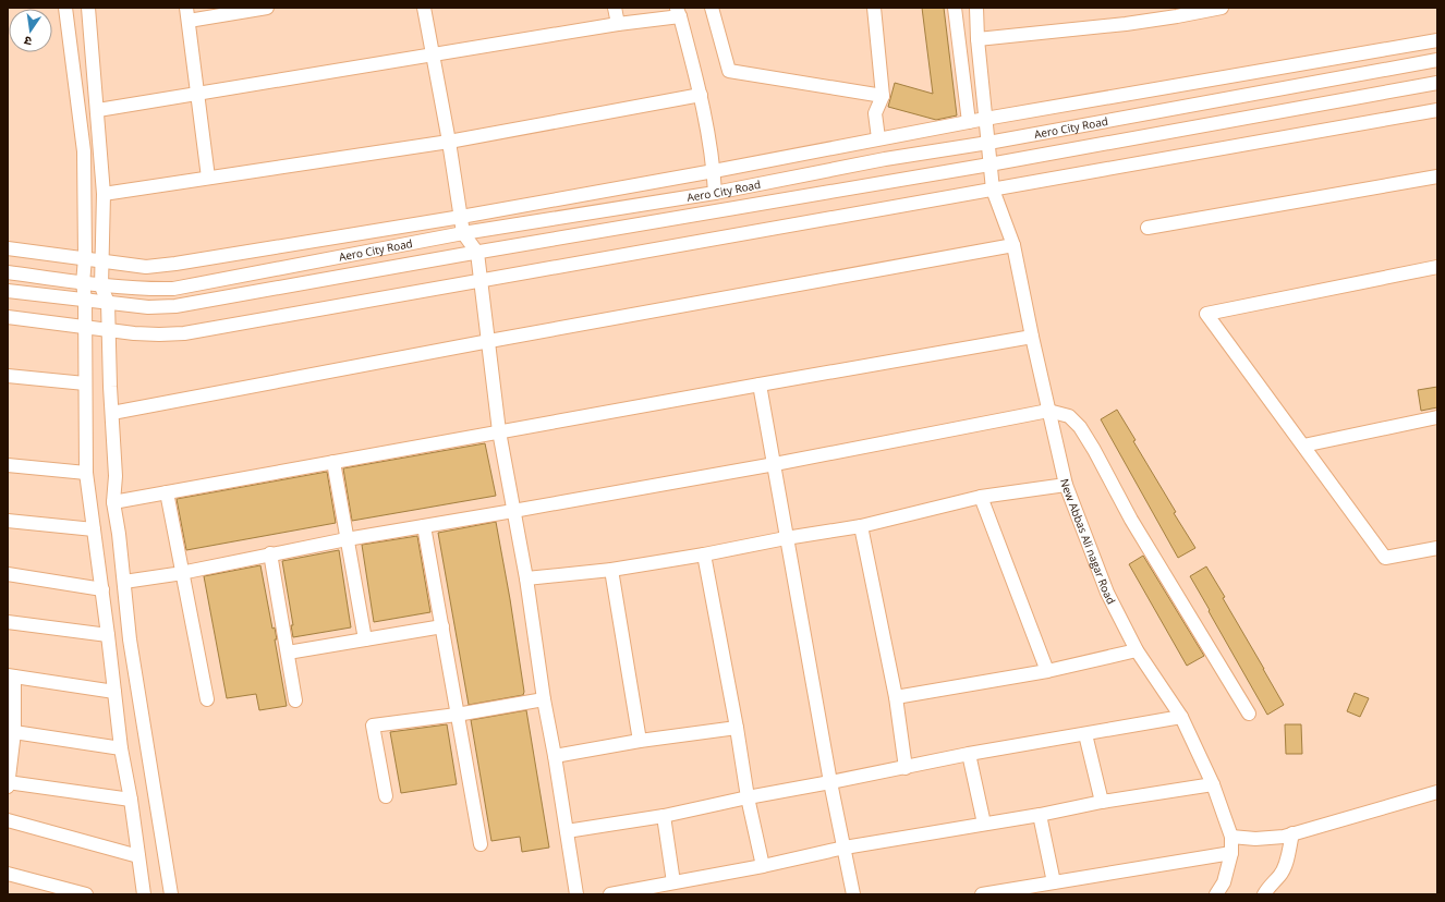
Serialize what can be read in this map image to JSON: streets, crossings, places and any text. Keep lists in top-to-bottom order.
{
  "streets": {
    "street": ["Aero City Road", "New Abbas Ali nagar Road"]
  },
  "crossings": [
    ["Aero City Road", "New Abbas Ali nagar Road"]
  ],
  "north": "bottom"
}
